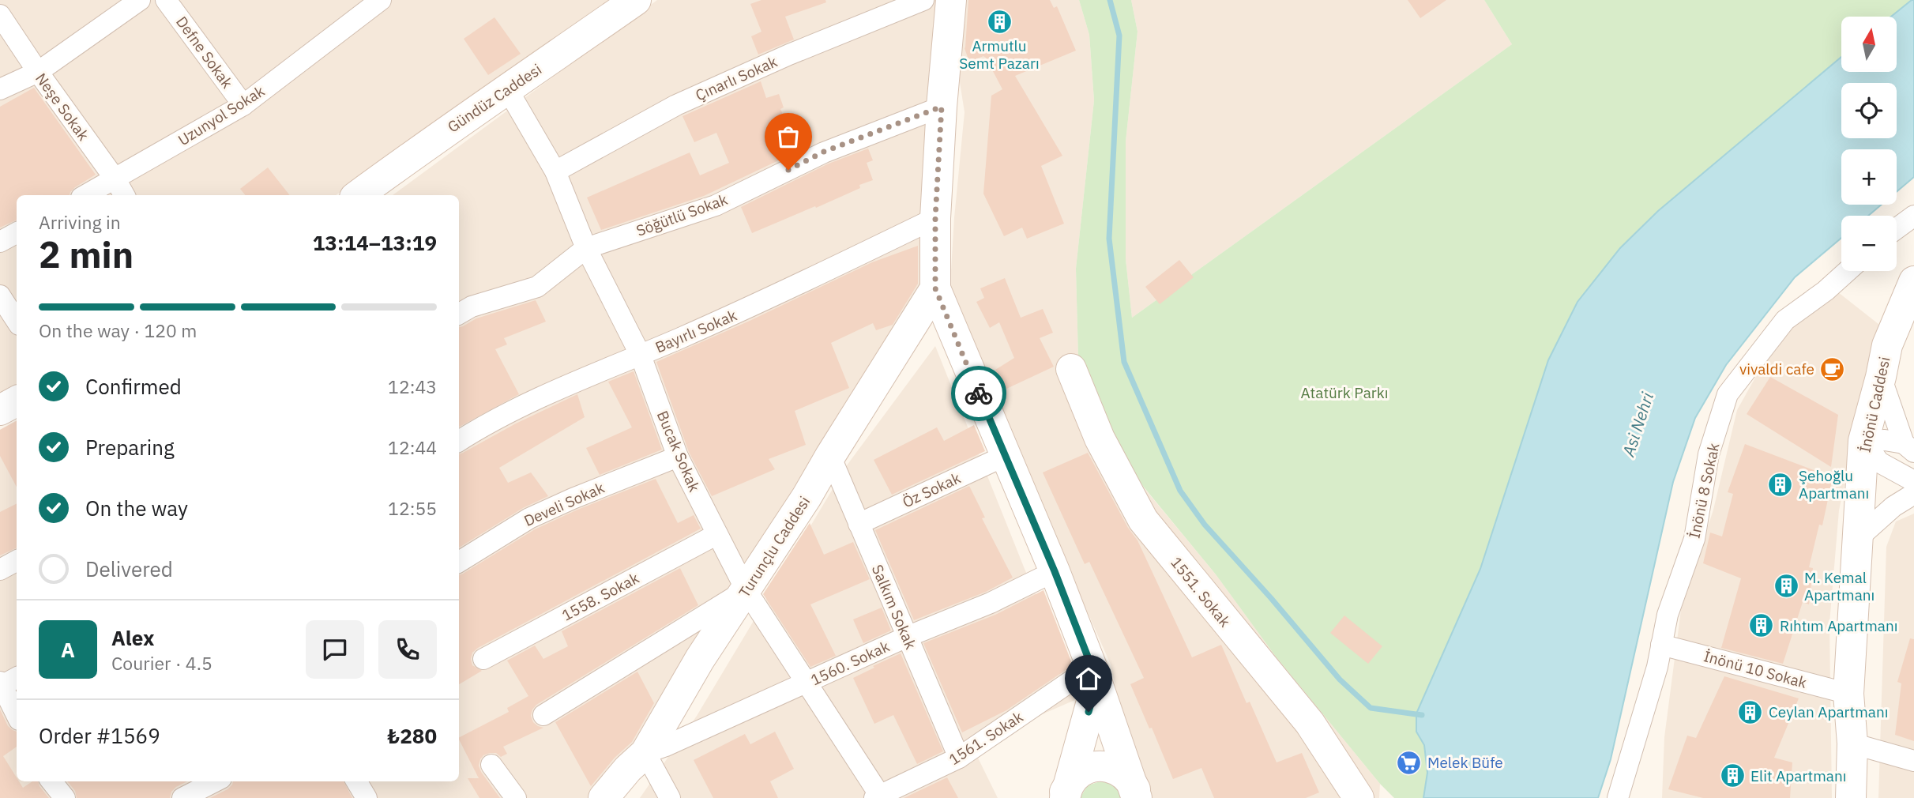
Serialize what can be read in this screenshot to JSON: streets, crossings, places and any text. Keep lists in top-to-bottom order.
{
  "streets": {
    "street": [
      "Defne Sokak",
      "Çınarlı Sokak",
      "Gündüz Caddesi",
      "Neşe Sokak",
      "Uzunyol Sokak",
      "Söğütlü Sokak",
      "Bayırlı Sokak",
      "İnönü Caddesi",
      "Bucak Sokak",
      "Öz Sokak",
      "İnönü 8 Sokak",
      "Develi Sokak",
      "Turunçlu Caddesi",
      "1551. Sokak",
      "1558. Sokak",
      "Salkım Sokak",
      "1560. Sokak",
      "İnönü 10 Sokak",
      "1561. Sokak"
    ]
  },
  "crossings": [
    ["Defne Sokak", "Uzunyol Sokak"],
    ["Çınarlı Sokak", "Bucak Sokak"],
    ["Gündüz Caddesi", "Bucak Sokak"],
    ["Neşe Sokak", "Uzunyol Sokak"],
    ["Söğütlü Sokak", "Bucak Sokak"],
    ["Bayırlı Sokak", "Bucak Sokak"],
    ["İnönü Caddesi", "İnönü 10 Sokak"],
    ["Bucak Sokak", "Develi Sokak"],
    ["Bucak Sokak", "Turunçlu Caddesi"],
    ["Bucak Sokak", "1558. Sokak"],
    ["Bucak Sokak", "1560. Sokak"],
    ["Bucak Sokak", "1561. Sokak"],
    ["Öz Sokak", "Salkım Sokak"],
    ["İnönü 8 Sokak", "İnönü 10 Sokak"],
    ["Turunçlu Caddesi", "Salkım Sokak"],
    ["Turunçlu Caddesi", "1560. Sokak"],
    ["Salkım Sokak", "1560. Sokak"],
    ["Salkım Sokak", "1561. Sokak"]
  ],
  "water": ["Asi Nehri"],
  "parks": ["Atatürk Parkı"],
  "places": {
    "building": [
      "Armutlu Semt Pazarı",
      "Şehoğlu Apartmanı",
      "M. Kemal Apartmanı",
      "Rıhtım Apartmanı",
      "Ceylan Apartmanı",
      "Elit Apartmanı"
    ],
    "cafe": ["vivaldi cafe"],
    "supermarket": ["Melek Büfe"]
  },
  "north": "top",
  "page": {
    "map_buttons": ["+", "−"],
    "heading": ["2 min", "Arriving in", "13:14–13:19"],
    "panel": [
      "Alex",
      "Courier · 4.5",
      "Order #1569",
      "₺280"
    ],
    "bar": "On the way · 120 m",
    "list": [
      ["Confirmed", "12:43"],
      ["Preparing", "12:44"],
      ["On the way", "12:55"],
      "Delivered"
    ],
    "round": "A"
  }
}
